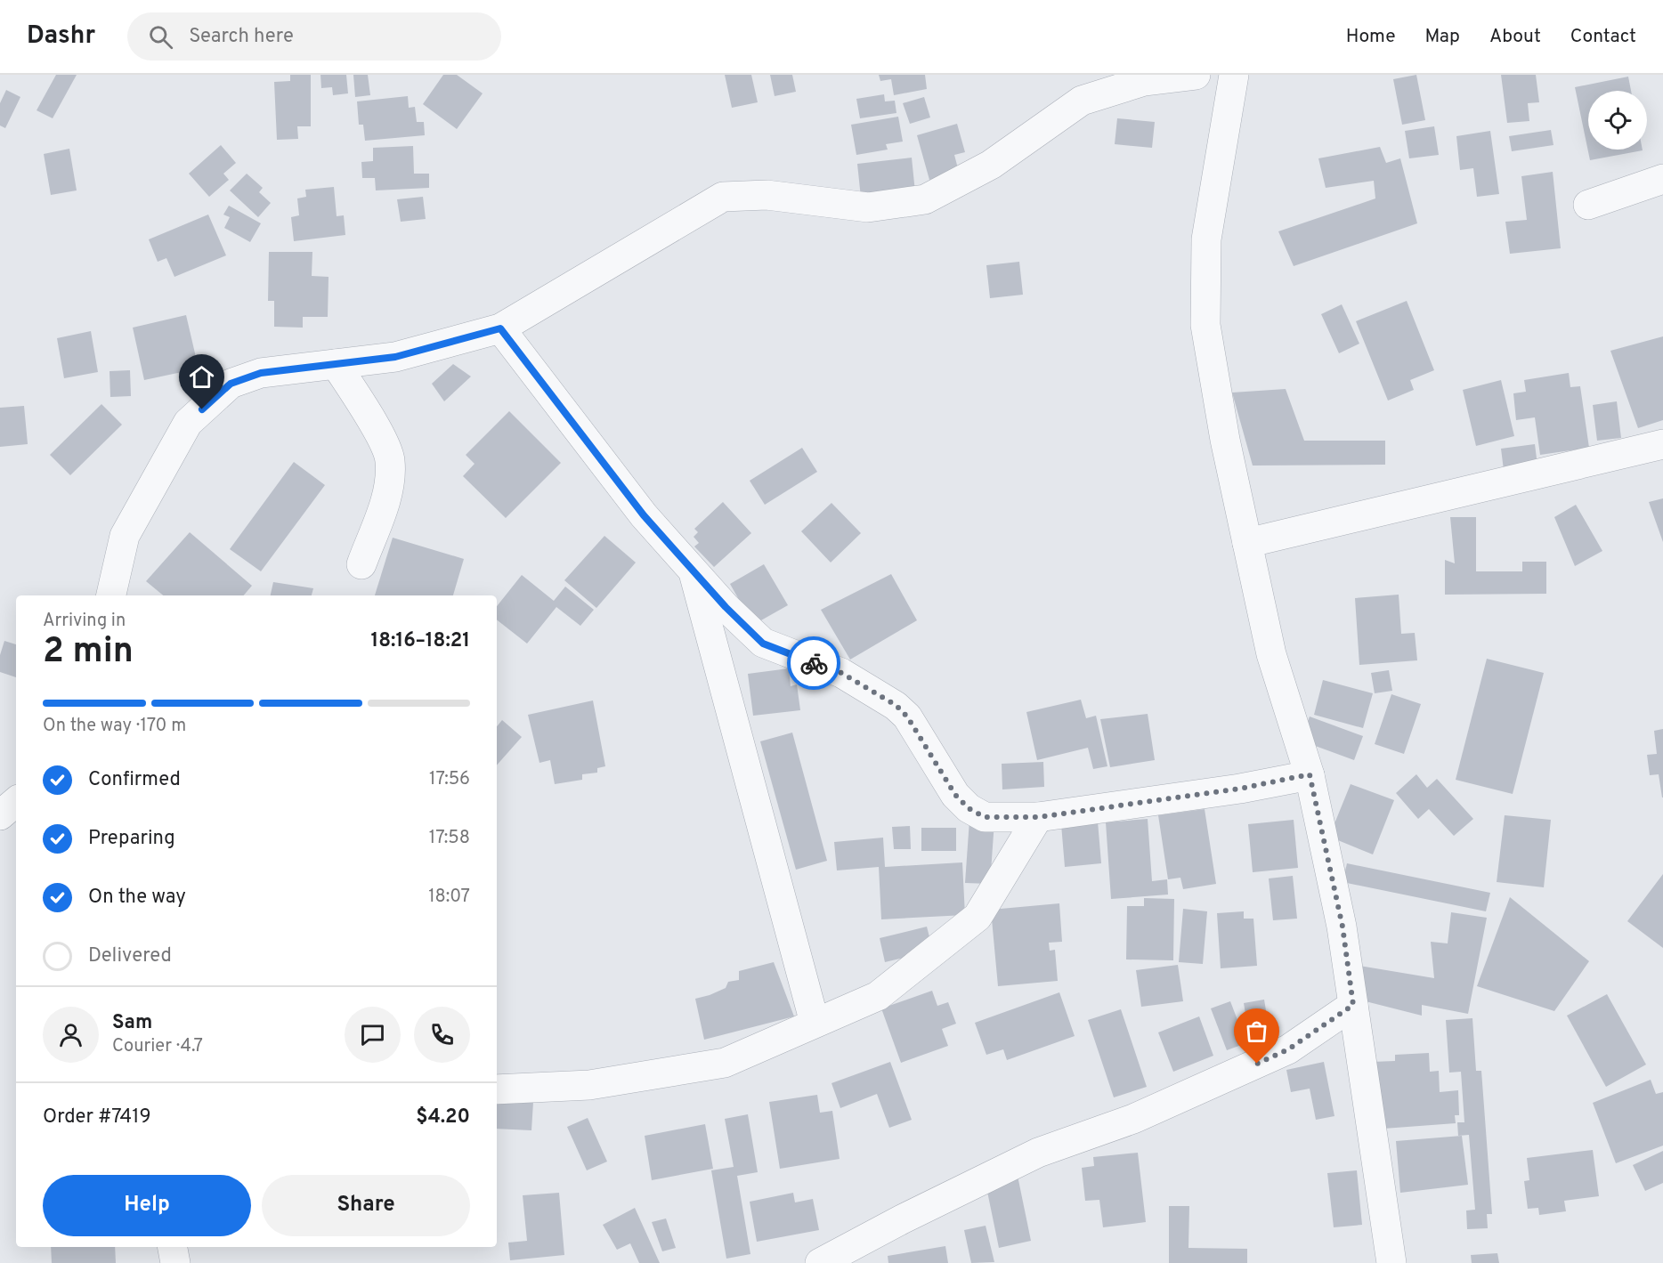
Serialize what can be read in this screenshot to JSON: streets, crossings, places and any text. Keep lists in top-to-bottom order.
{
  "page": {
    "header": "Dashr",
    "search": "Search here",
    "nav": [
      "Home",
      "Map",
      "About",
      "Contact"
    ],
    "heading": ["2 min", "Arriving in", "18:16–18:21"],
    "panel": [
      "Sam",
      "Courier · 4.7",
      "Order #7419",
      "$4.20"
    ],
    "bar": "On the way · 170 m",
    "list": [
      ["Confirmed", "17:56"],
      ["Preparing", "17:58"],
      ["On the way", "18:07"],
      "Delivered"
    ],
    "buttons": ["Help", "Share"]
  }
}
